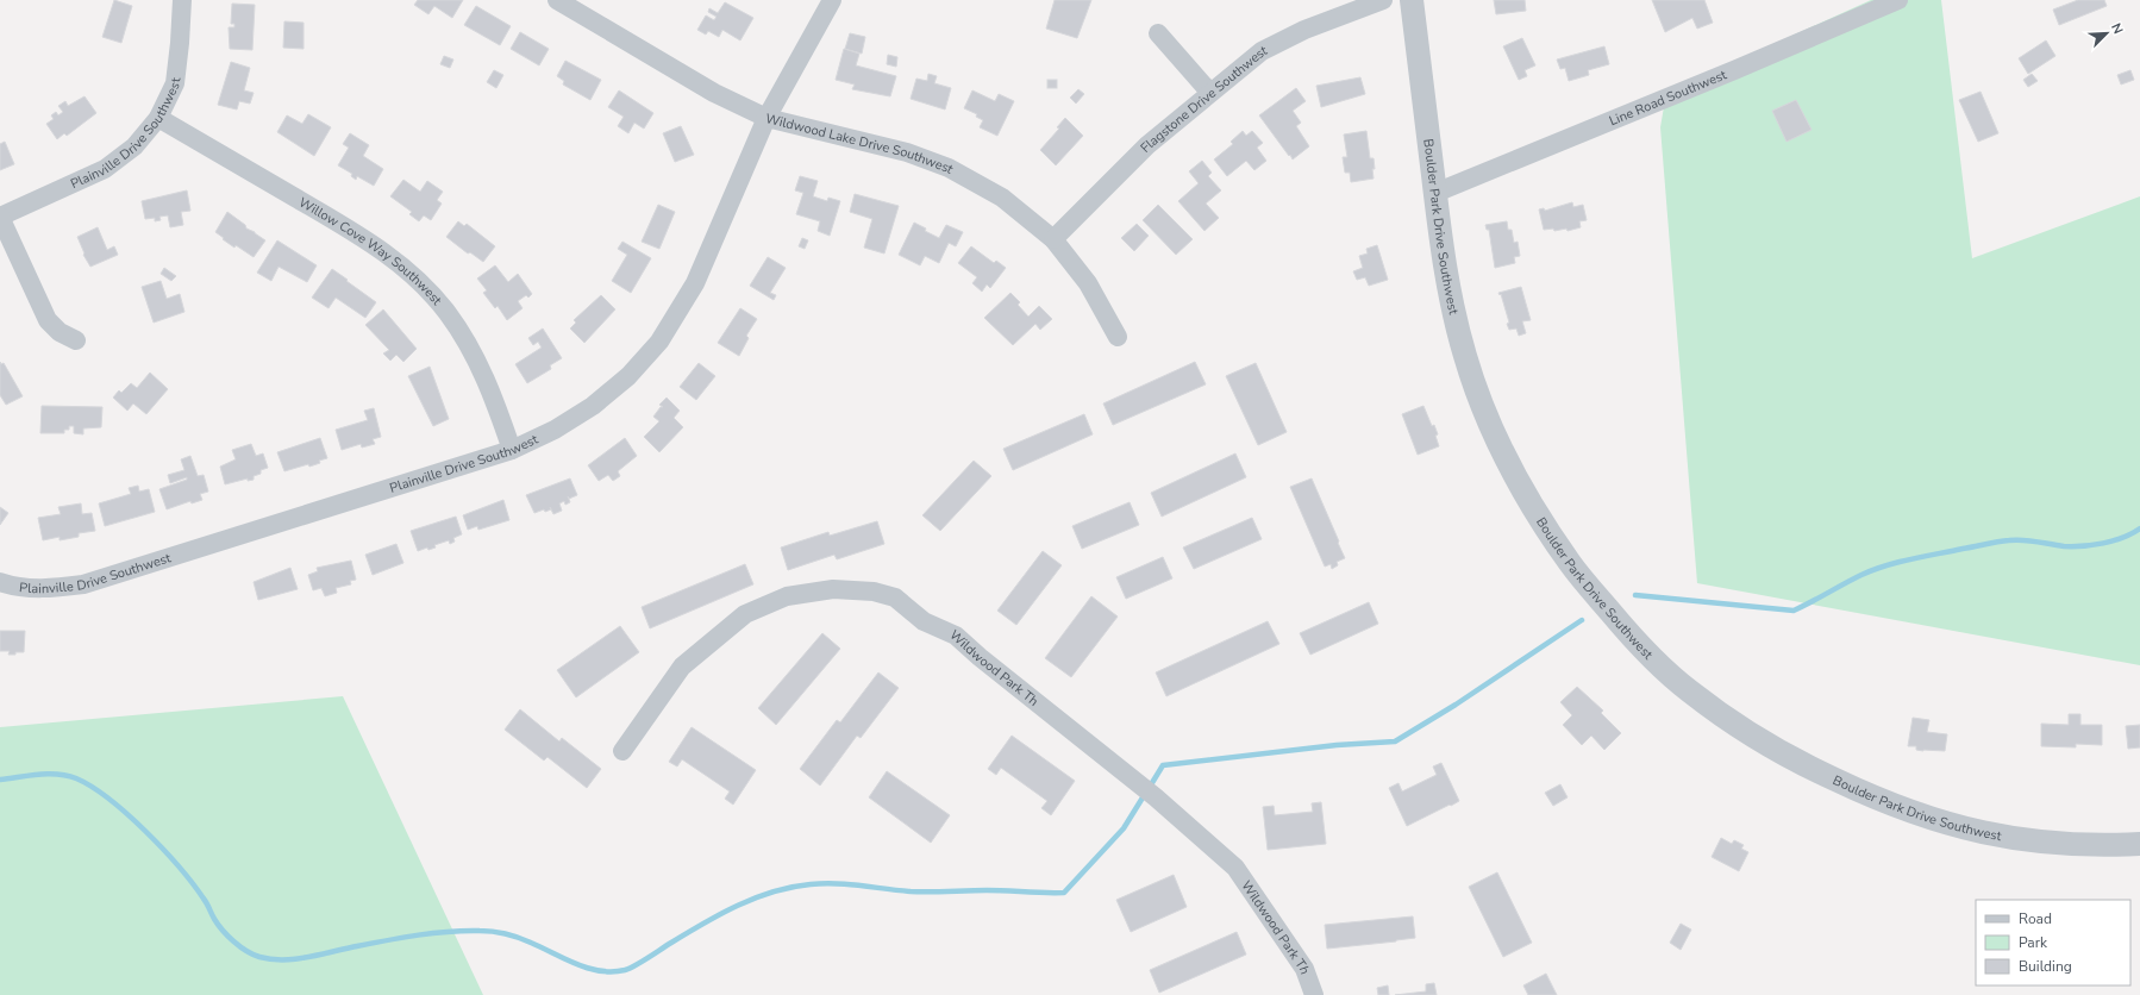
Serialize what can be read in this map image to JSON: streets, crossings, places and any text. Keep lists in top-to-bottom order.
{
  "streets": {
    "street": [
      "Line Road Southwest",
      "Flagstone Drive Southwest",
      "Plainville Drive Southwest",
      "Wildwood Lake Drive Southwest",
      "Boulder Park Drive Southwest",
      "Willow Cove Way Southwest",
      "Wildwood Park Th"
    ]
  },
  "crossings": [
    ["Line Road Southwest", "Boulder Park Drive Southwest"],
    ["Flagstone Drive Southwest", "Wildwood Lake Drive Southwest"],
    ["Plainville Drive Southwest", "Wildwood Lake Drive Southwest"],
    ["Plainville Drive Southwest", "Willow Cove Way Southwest"]
  ],
  "legend": ["Road", "Park", "Building"],
  "north": "top right"
}
